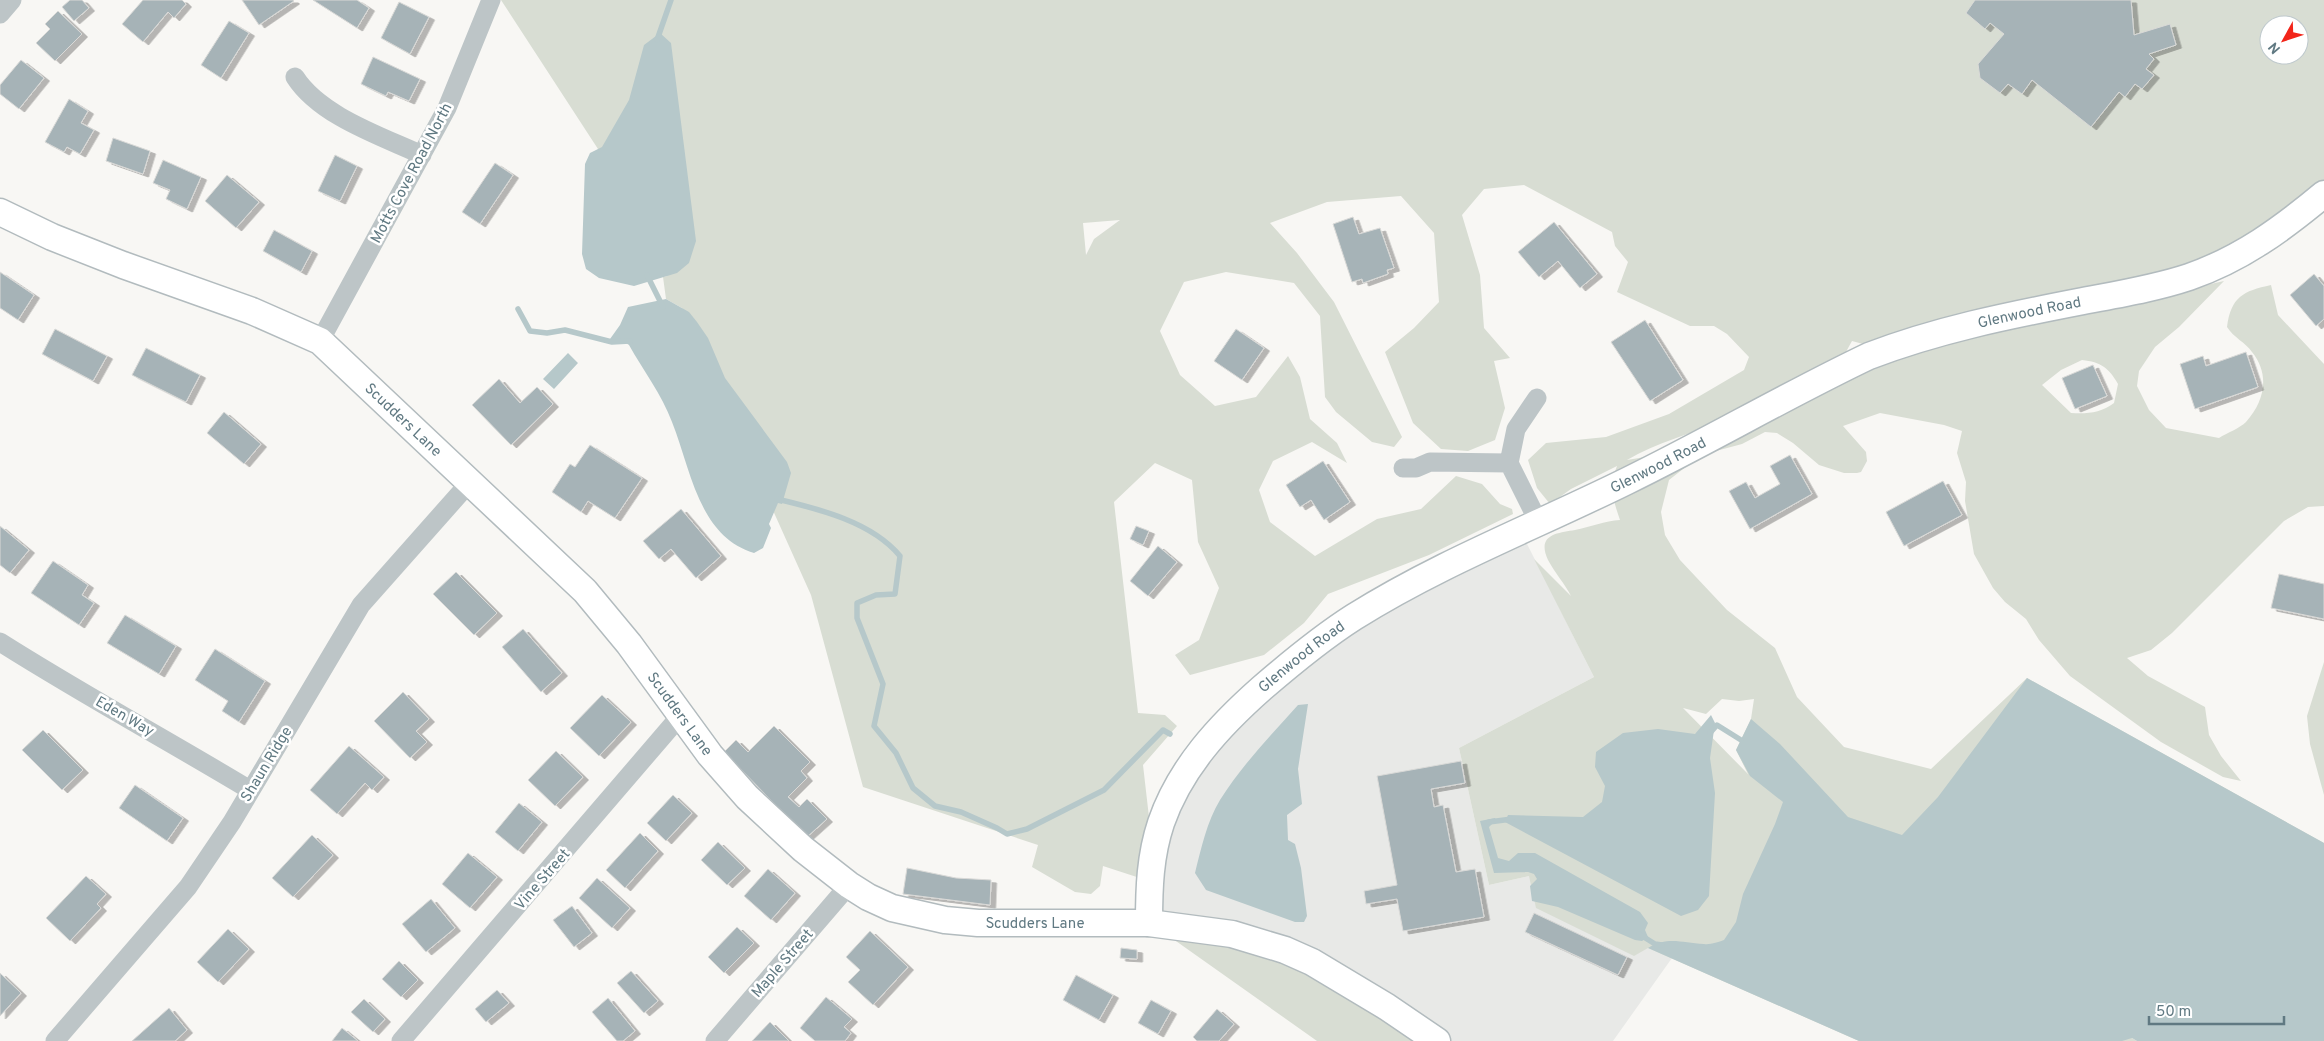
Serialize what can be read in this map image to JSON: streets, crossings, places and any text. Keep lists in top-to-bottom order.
{
  "streets": {
    "main road": ["Glenwood Road", "Scudders Lane"],
    "street": [
      "Motts Cove Road North",
      "Eden Way",
      "Shaun Ridge",
      "Vine Street",
      "Maple Street"
    ]
  },
  "crossings": [
    ["Motts Cove Road North", "Scudders Lane"],
    ["Glenwood Road", "Scudders Lane"],
    ["Scudders Lane", "Shaun Ridge"],
    ["Scudders Lane", "Vine Street"],
    ["Scudders Lane", "Maple Street"],
    ["Eden Way", "Shaun Ridge"]
  ],
  "scale_bar": "50 m",
  "north": "bottom left"
}
